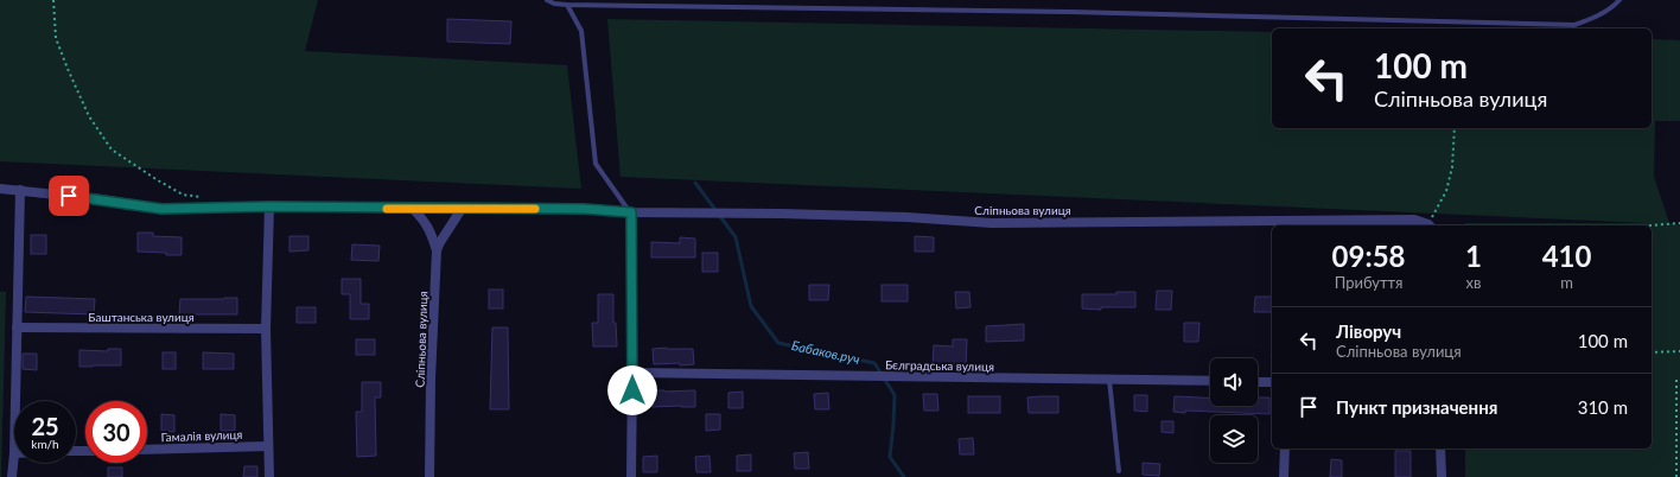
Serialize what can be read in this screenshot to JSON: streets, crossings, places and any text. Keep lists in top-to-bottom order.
{
  "streets": {
    "street": [
      "Сліпньова вулиця",
      "Баштанська вулиця",
      "Бєлградська вулиця",
      "Гамалія вулиця"
    ]
  },
  "water": ["Бабаков.руч"],
  "page": {
    "turn": ["100 m", "Сліпньова вулиця"],
    "eta": [
      "09:58",
      "Прибуття",
      "1",
      "хв",
      "410",
      "m"
    ],
    "list": [
      {
        "name": "Ліворуч",
        "note": "Сліпньова вулиця",
        "value": "100 m"
      },
      {
        "name": "Пункт призначення",
        "value": "310 m"
      }
    ],
    "speed": "25 km/h",
    "limit": "30"
  }
}
